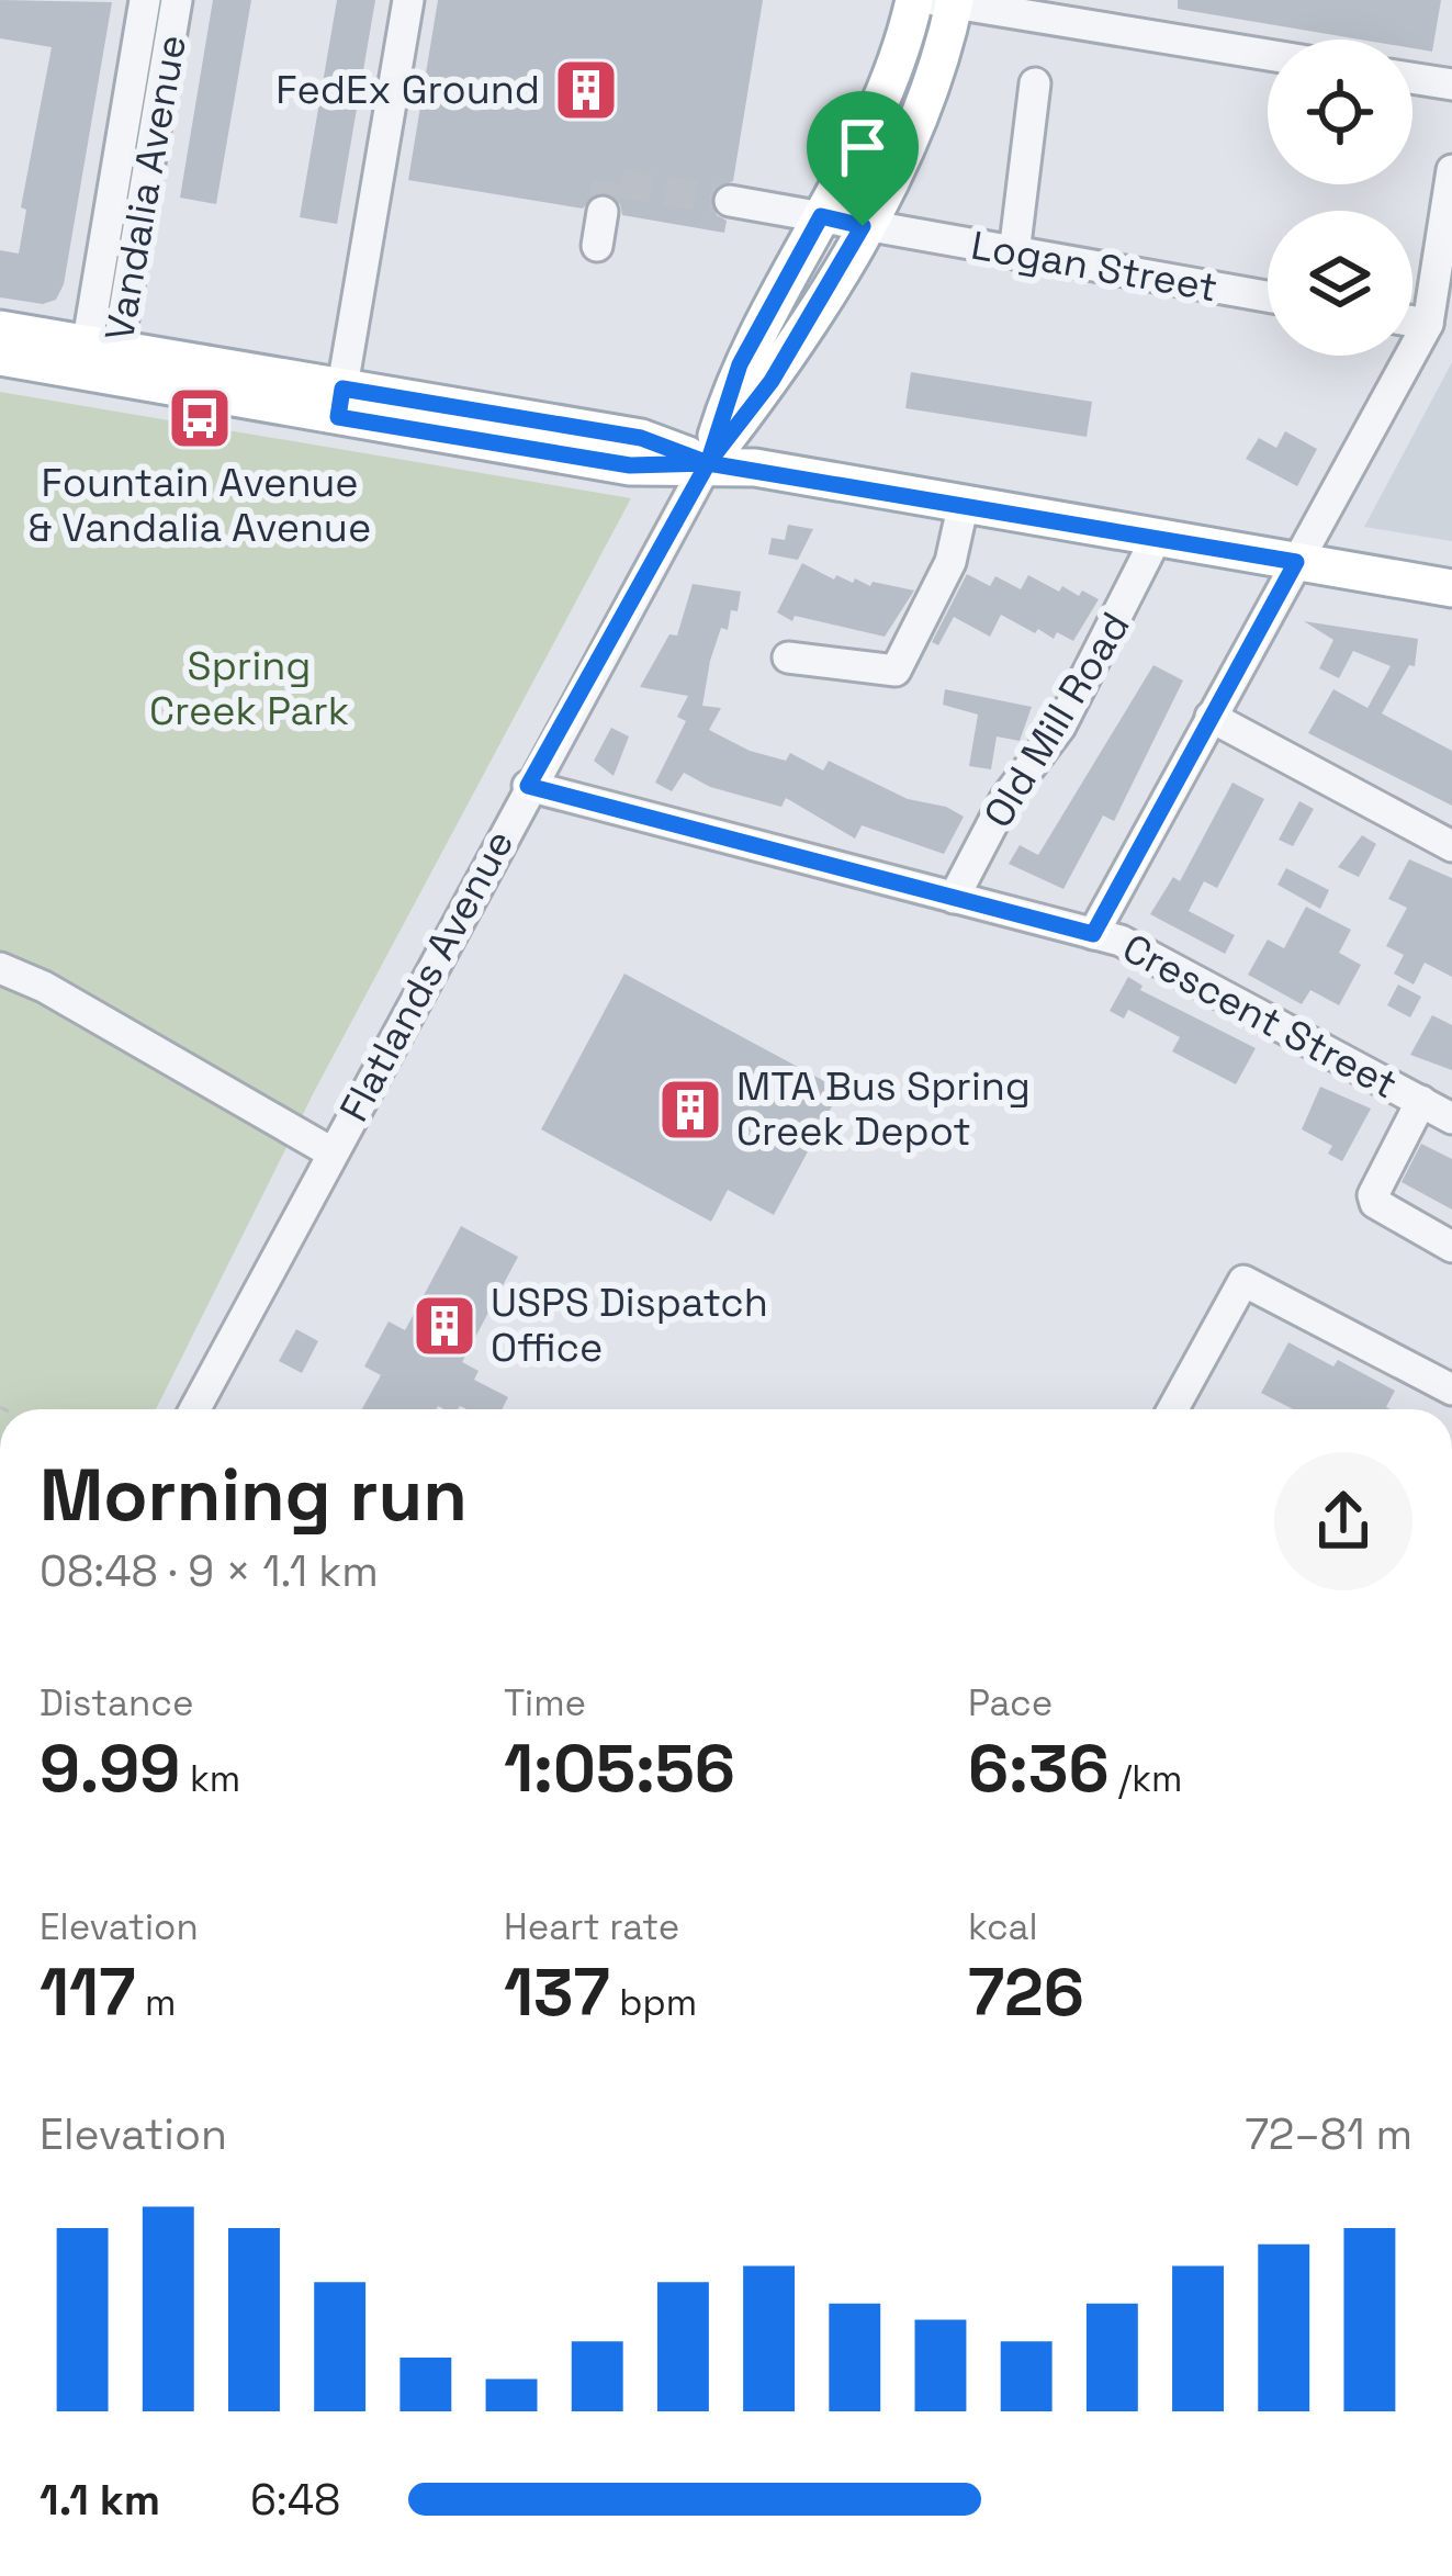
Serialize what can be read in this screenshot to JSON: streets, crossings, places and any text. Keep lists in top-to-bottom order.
{
  "streets": {
    "main road": ["Flatlands Avenue"],
    "street": [
      "Vandalia Avenue",
      "Logan Street",
      "Old Mill Road",
      "Crescent Street"
    ]
  },
  "crossings": [
    ["Logan Street", "Flatlands Avenue"],
    ["Old Mill Road", "Crescent Street"],
    ["Flatlands Avenue", "Crescent Street"]
  ],
  "parks": ["Spring Creek Park"],
  "places": {
    "building": ["FedEx Ground", "MTA Bus Spring Creek Depot", "USPS Dispatch Office"],
    "bus stop": ["Fountain Avenue & Vandalia Avenue"]
  },
  "page": {
    "heading": ["Morning run", "08:48 · 9 × 1.1 km"],
    "stats": [
      ["Distance", "9.99 km"],
      ["Time", "1:05:56"],
      ["Pace", "6:36 /km"],
      ["Elevation", "117 m"],
      ["Heart rate", "137 bpm"],
      ["kcal", "726"]
    ],
    "chart": ["Elevation", "72–81 m"],
    "list": [
      {
        "name": "1.1 km",
        "note": "6:48"
      }
    ]
  }
}
